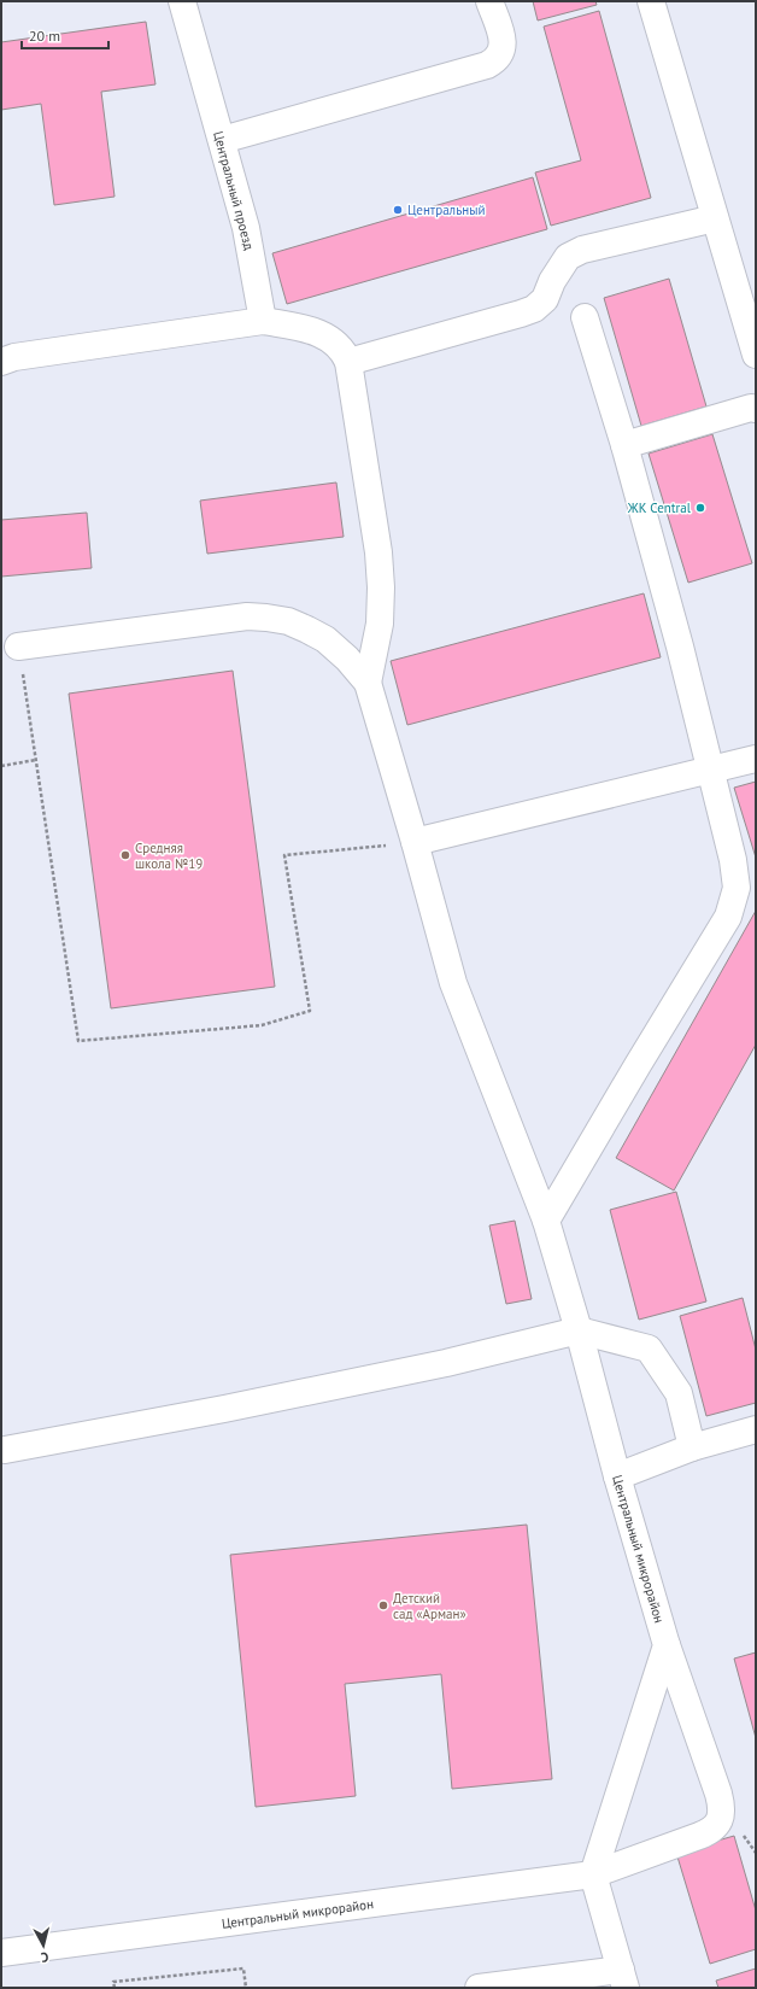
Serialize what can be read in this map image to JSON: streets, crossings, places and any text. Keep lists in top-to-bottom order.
{
  "streets": {
    "street": ["Центральный проезд", "Центральный микрорайон"]
  },
  "places": [
    "Центральный",
    "ЖК Central",
    "Средняя школа №19",
    "Детский сад «Арман»"
  ],
  "scale_bar": "20 m",
  "north": "bottom"
}
